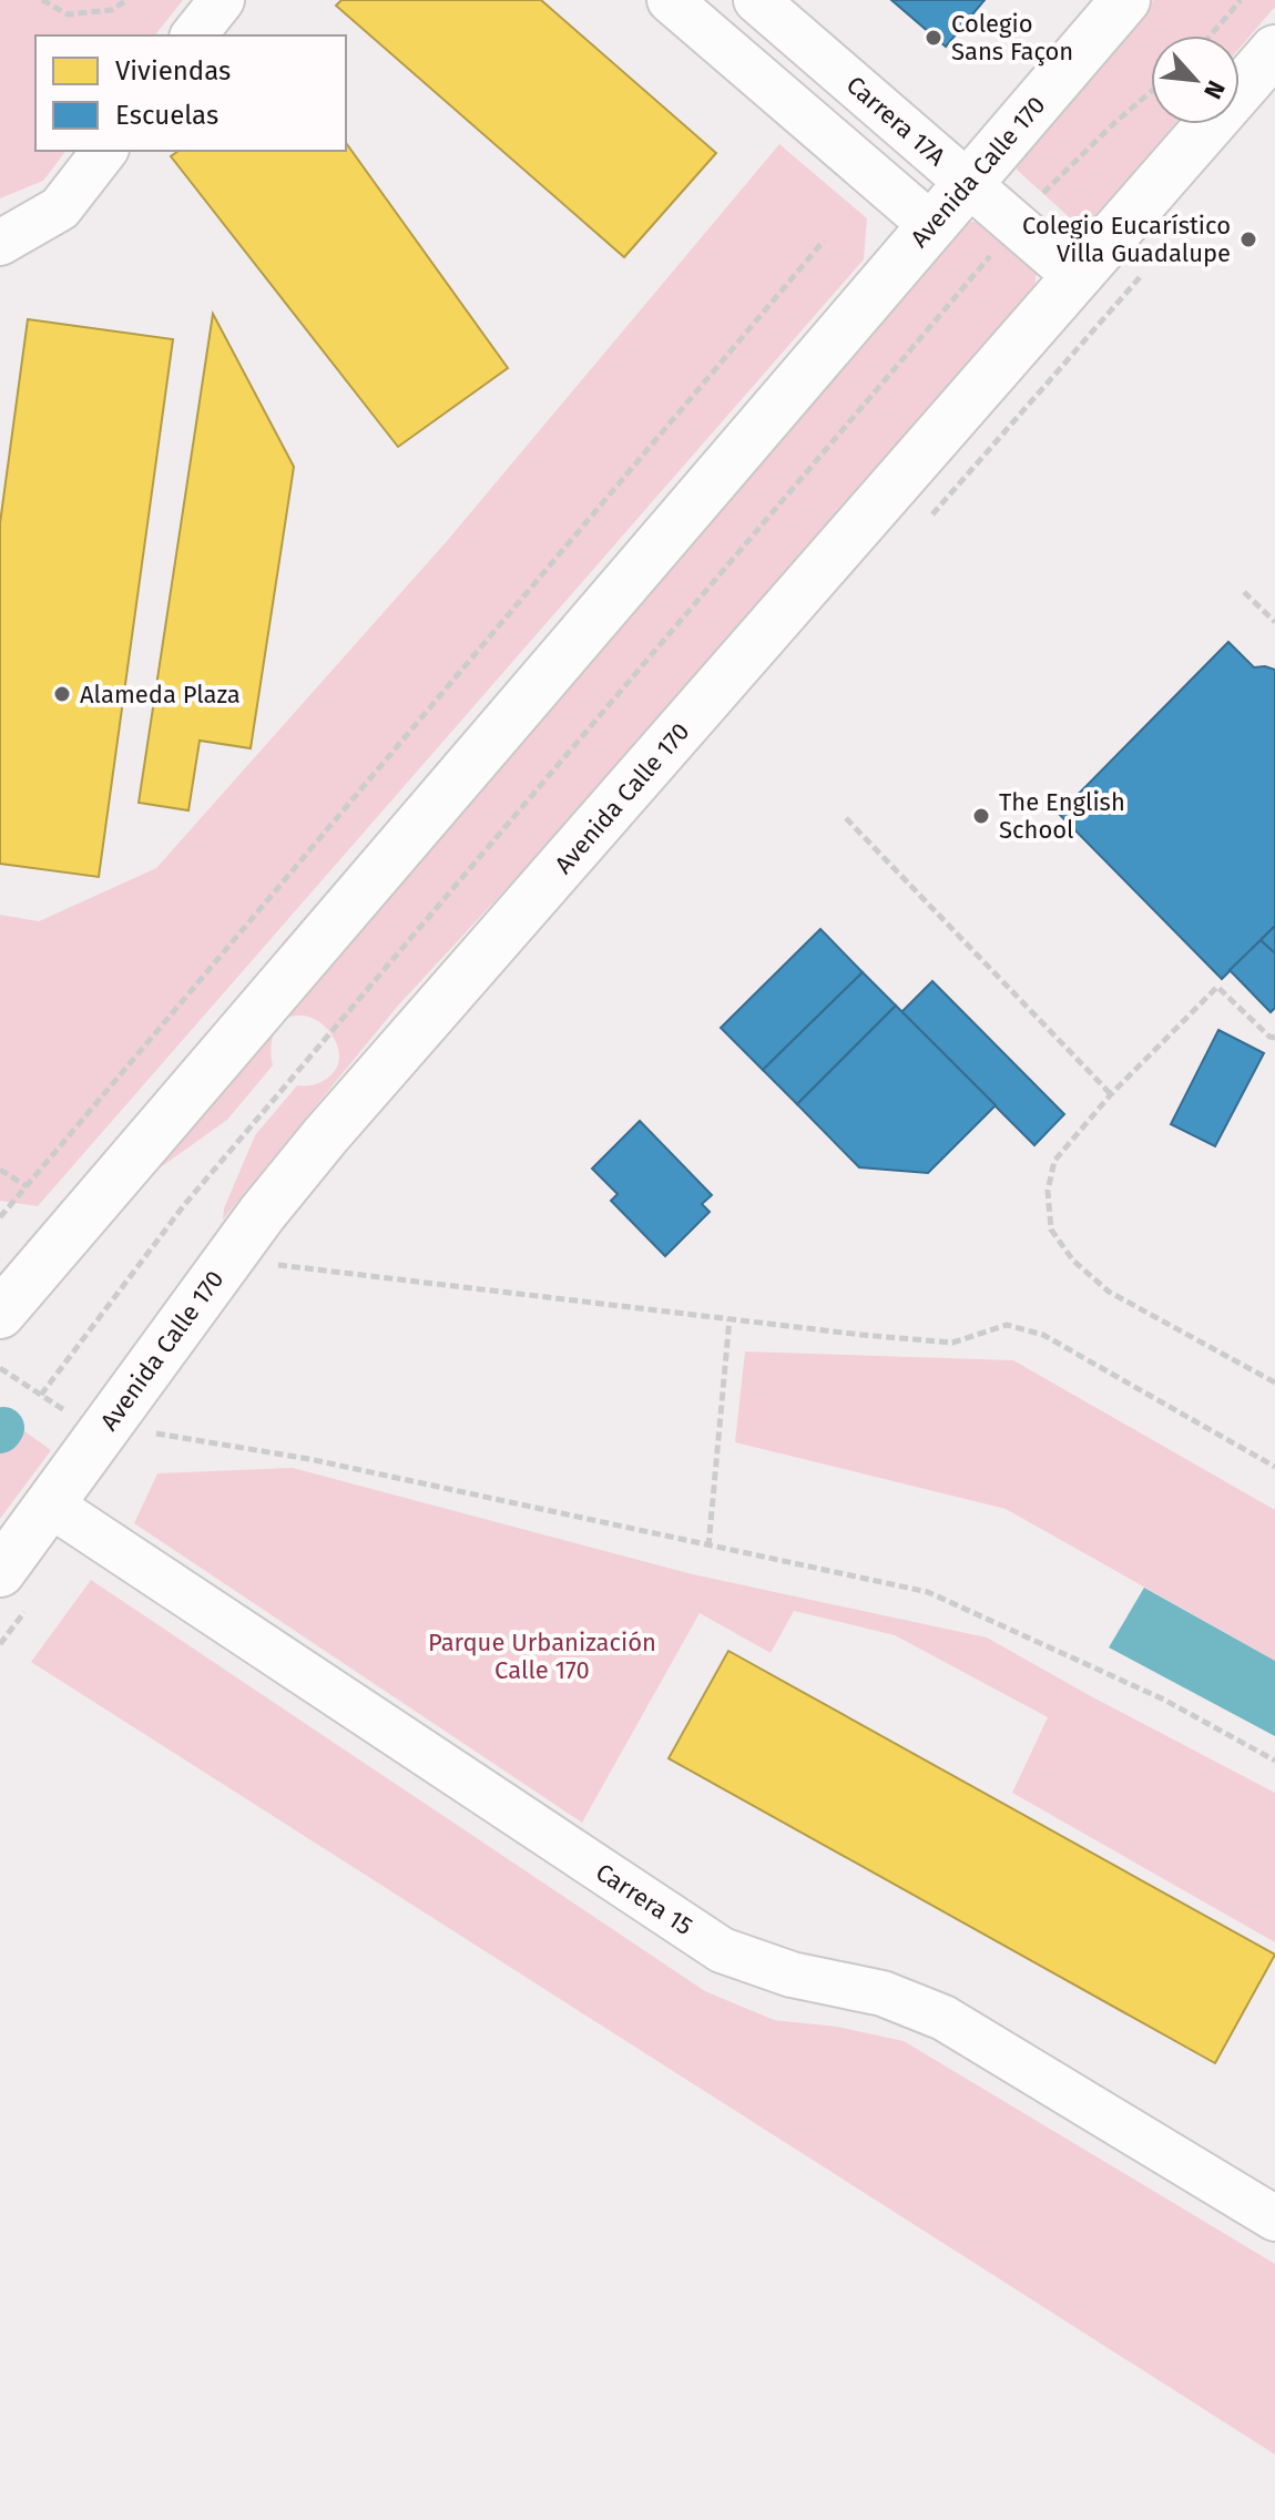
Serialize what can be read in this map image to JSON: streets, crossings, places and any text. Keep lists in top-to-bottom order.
{
  "streets": {
    "main road": ["Avenida Calle 170"],
    "street": ["Carrera 17A", "Carrera 15"]
  },
  "crossings": [
    ["Carrera 17A", "Avenida Calle 170"],
    ["Avenida Calle 170", "Carrera 15"]
  ],
  "parks": ["Parque Urbanización Calle 170"],
  "places": [
    "Colegio Sans Façon",
    "Colegio Eucarístico Villa Guadalupe",
    "Alameda Plaza",
    "The English School"
  ],
  "legend": ["Viviendas", "Escuelas"],
  "north": "bottom right"
}
